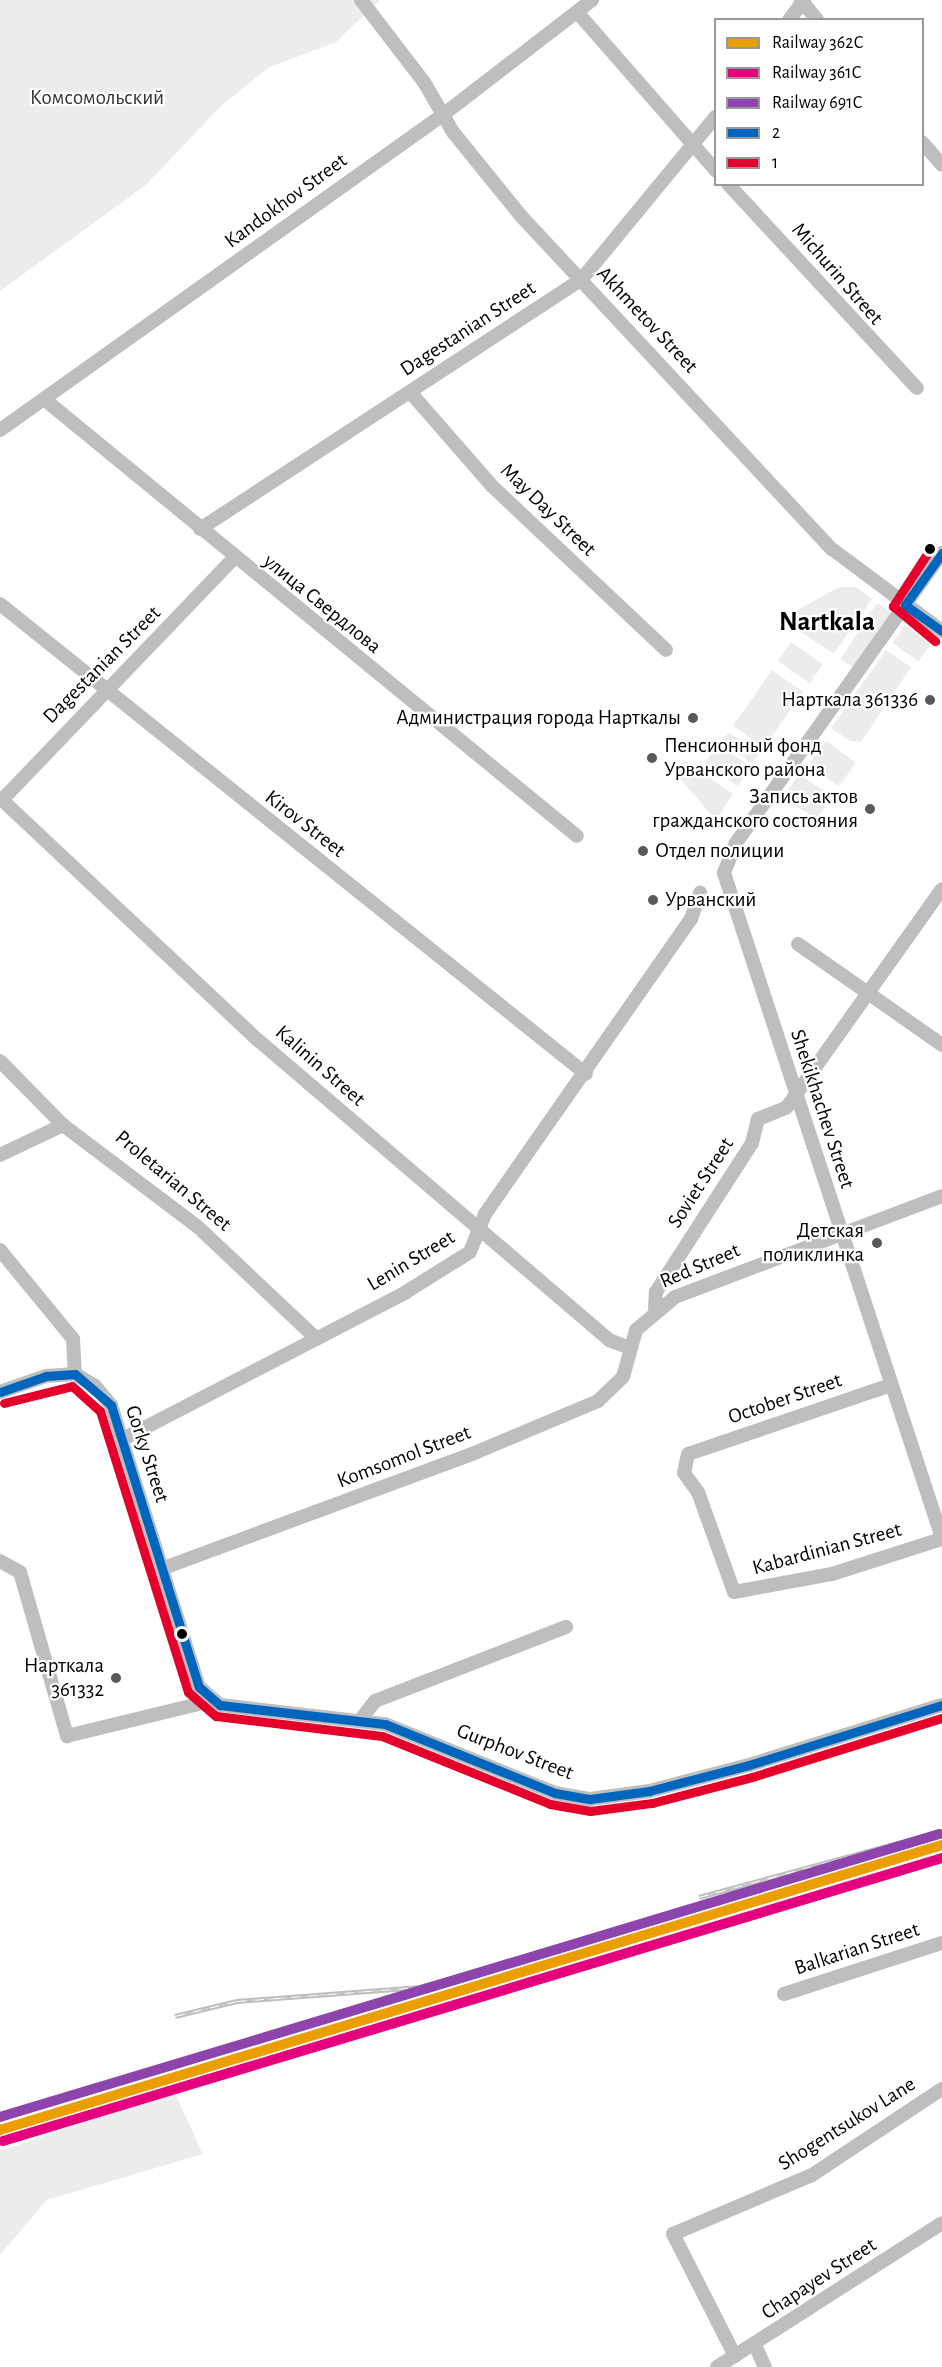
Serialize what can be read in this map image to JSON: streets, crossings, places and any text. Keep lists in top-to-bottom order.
{
  "streets": {
    "street": [
      "Kandokhov Street",
      "Michurin Street",
      "Akhmetov Street",
      "Dagestanian Street",
      "May Day Street",
      "улица Свердлова",
      "Kirov Street",
      "Kalinin Street",
      "Shekikhachev Street",
      "Proletarian Street",
      "Soviet Street",
      "Lenin Street",
      "Red Street",
      "October Street",
      "Gorky Street",
      "Komsomol Street",
      "Kabardinian Street",
      "Gurphov Street",
      "Balkarian Street",
      "Shogentsukov Lane",
      "Chapayev Street"
    ]
  },
  "crossings": [
    ["Kandokhov Street", "Akhmetov Street"],
    ["Kandokhov Street", "улица Свердлова"],
    ["Akhmetov Street", "Dagestanian Street"],
    ["Akhmetov Street", "Shekikhachev Street"],
    ["Dagestanian Street", "May Day Street"],
    ["Dagestanian Street", "улица Свердлова"],
    ["Dagestanian Street", "Kirov Street"],
    ["Dagestanian Street", "Kalinin Street"],
    ["Kirov Street", "Lenin Street"],
    ["Kalinin Street", "Lenin Street"],
    ["Kalinin Street", "Red Street"],
    ["Kalinin Street", "Komsomol Street"],
    ["Shekikhachev Street", "Soviet Street"],
    ["Shekikhachev Street", "Red Street"],
    ["Shekikhachev Street", "October Street"],
    ["Shekikhachev Street", "Kabardinian Street"],
    ["Proletarian Street", "Lenin Street"],
    ["Soviet Street", "Red Street"],
    ["Lenin Street", "Gorky Street"],
    ["Red Street", "Komsomol Street"],
    ["October Street", "Kabardinian Street"],
    ["Gorky Street", "Komsomol Street"],
    ["Gorky Street", "Gurphov Street"],
    ["Shogentsukov Lane", "Chapayev Street"]
  ],
  "districts": ["Nartkala"],
  "parks": ["Комсомольский"],
  "places": [
    "Нарткала 361336",
    "Администрация города Нарткалы",
    "Пенсионный фонд Урванского района",
    "Запись актов гражданского состояния",
    "Отдел полиции",
    "Урванский",
    "Детская поликлинка",
    "Нарткала 361332"
  ],
  "lines": [
    "transit line 1",
    "transit line 2",
    "rail line 691С",
    "rail line 362С",
    "rail line 361С"
  ],
  "legend": [
    "Railway 362С",
    "Railway 361С",
    "Railway 691С",
    "2",
    "1"
  ]
}
